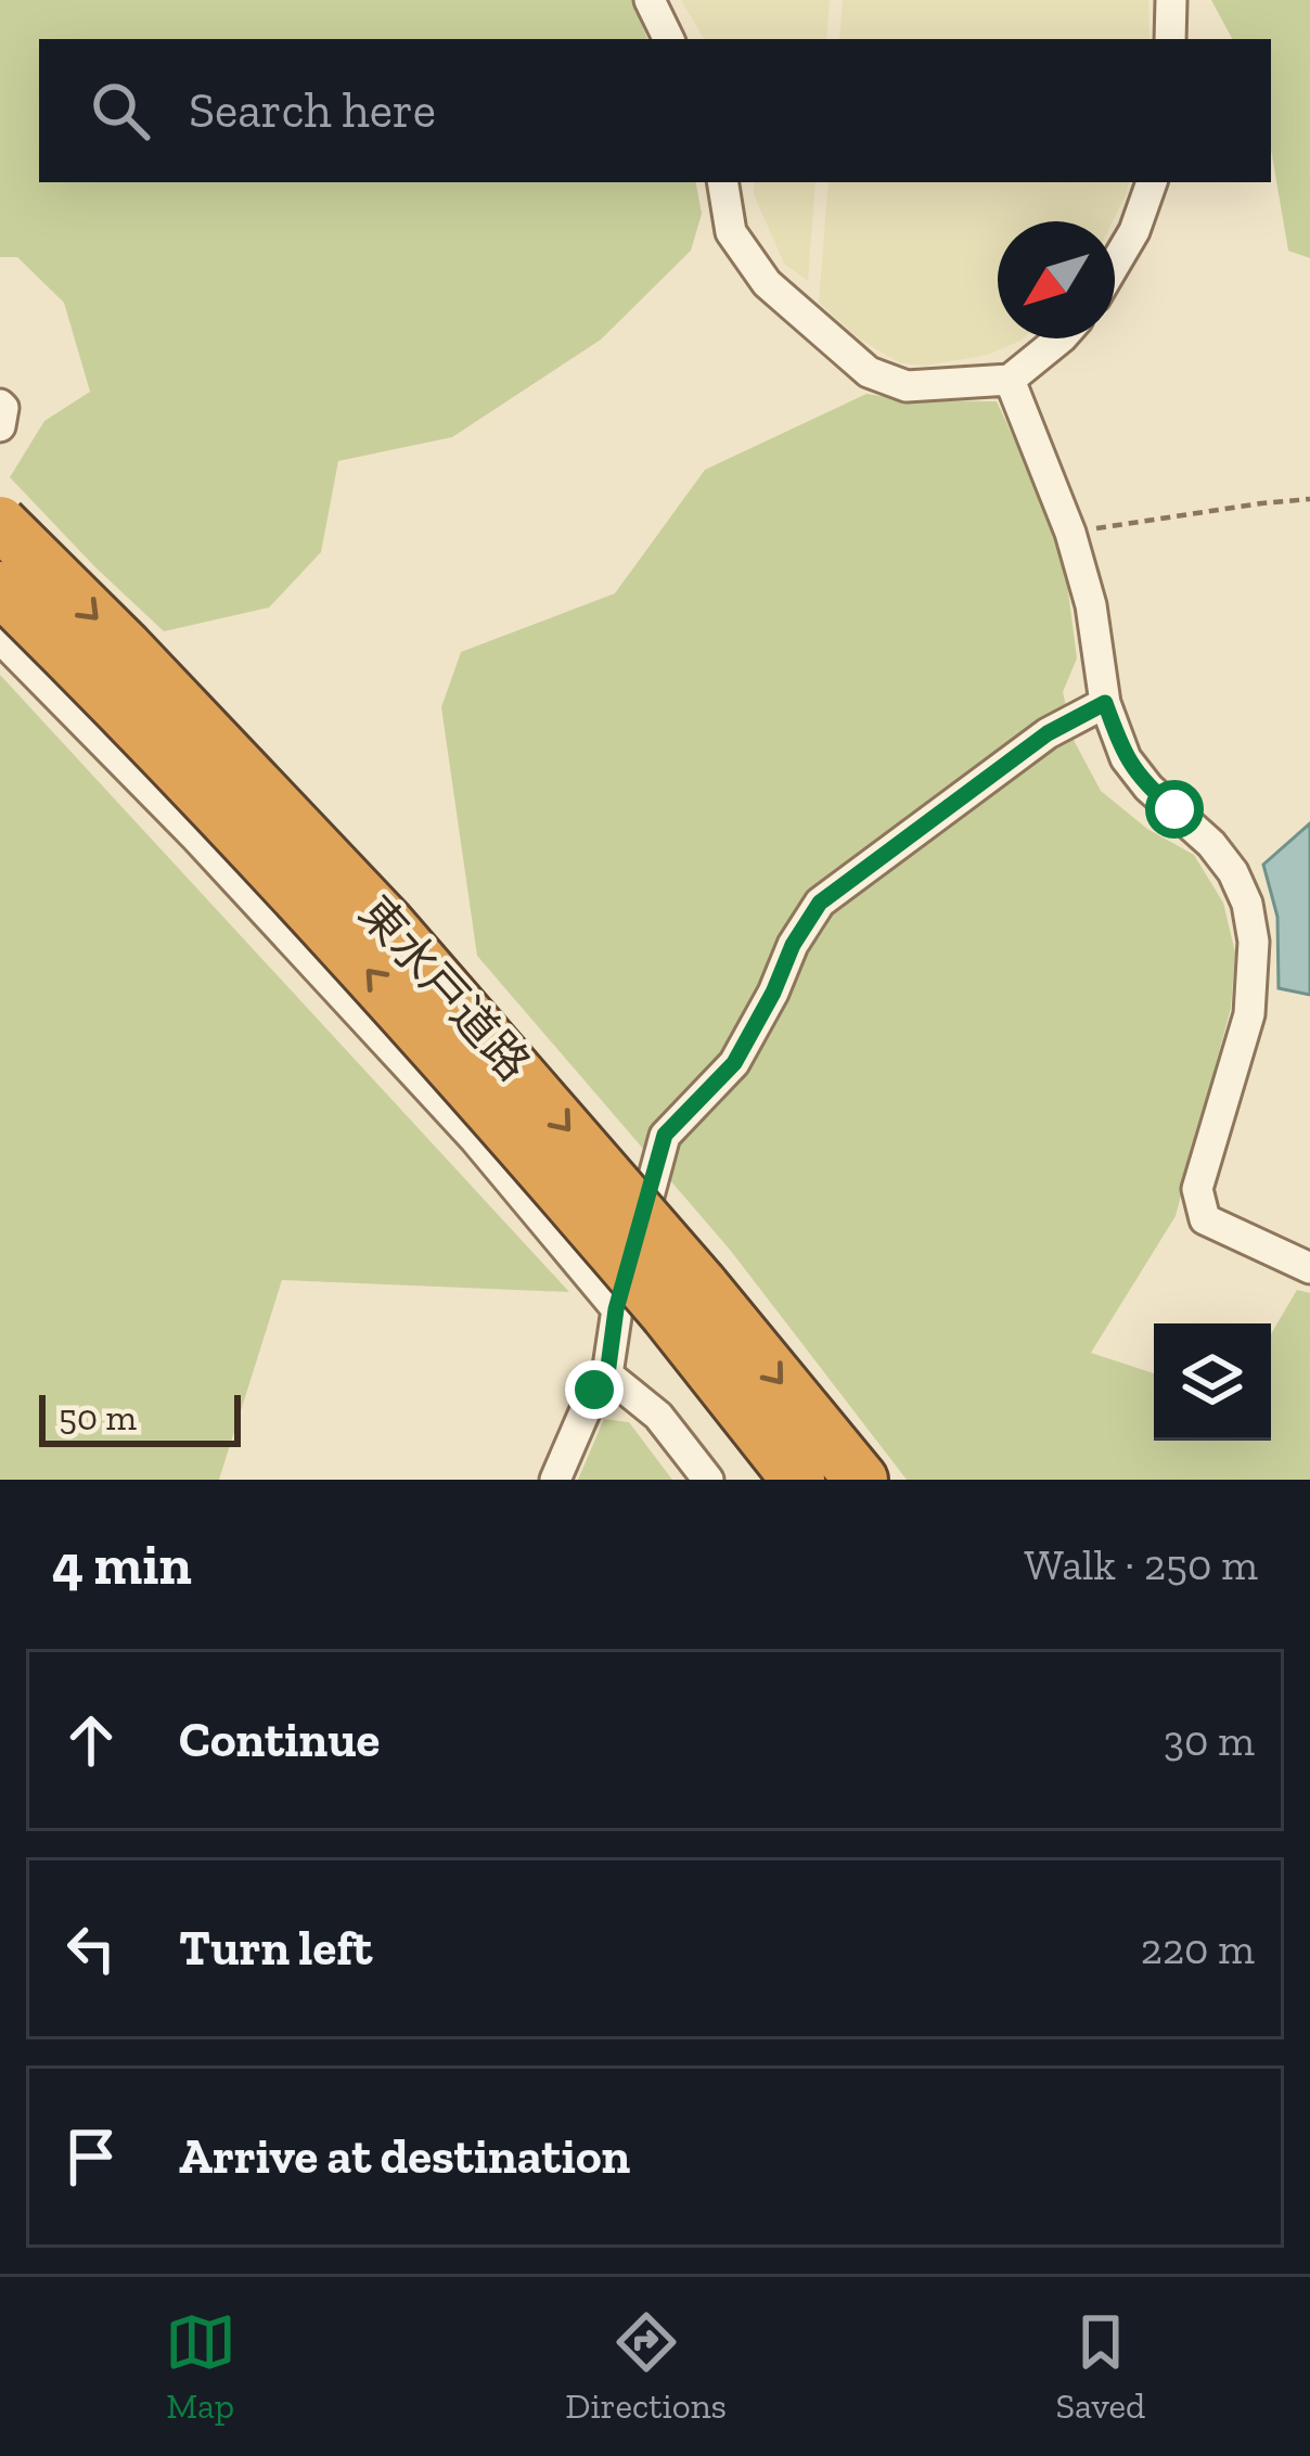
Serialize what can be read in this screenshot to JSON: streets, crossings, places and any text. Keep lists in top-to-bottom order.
{
  "streets": {
    "highway": ["東水戸道路"]
  },
  "scale_bar": "50 m",
  "north": "bottom left",
  "page": {
    "search": "Search here",
    "scale": "50 m",
    "heading": ["4 min", "Walk · 250 m"],
    "list": [
      ["Continue", "30 m"],
      ["Turn left", "220 m"],
      "Arrive at destination"
    ],
    "nav": ["Map", "Directions", "Saved"]
  }
}
